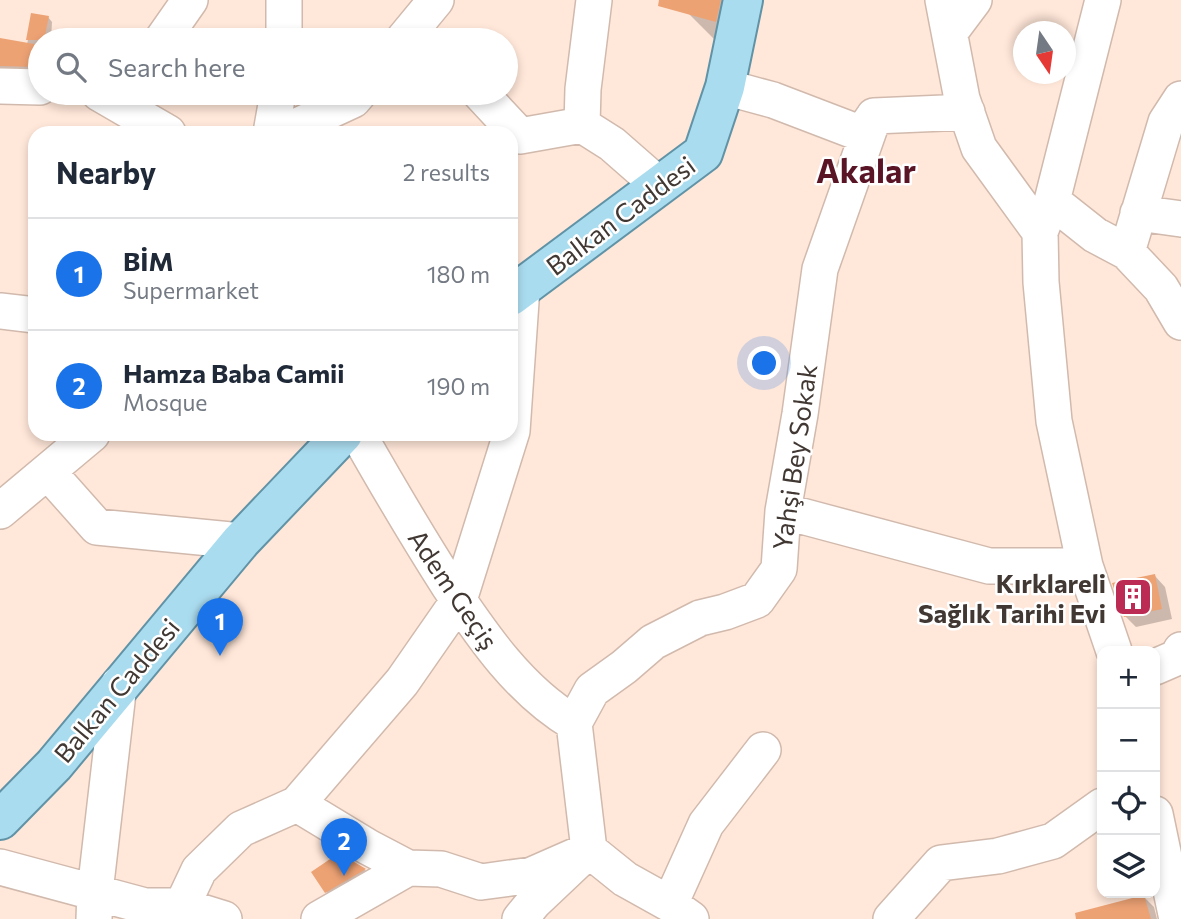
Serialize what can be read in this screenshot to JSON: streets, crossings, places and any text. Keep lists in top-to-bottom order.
{
  "streets": {
    "main road": ["Balkan Caddesi"],
    "street": ["Yahşi Bey Sokak", "Adem Geçiş"]
  },
  "crossings": [
    ["Yahşi Bey Sokak", "Adem Geçiş"]
  ],
  "districts": ["Akalar"],
  "places": {
    "building": ["Kırklareli Sağlık Tarihi Evi"]
  },
  "north": "bottom",
  "page": {
    "search": "Search here",
    "heading": ["Nearby", "2 results"],
    "list": [
      {
        "mark": "1",
        "name": "BİM",
        "note": "Supermarket",
        "value": "180 m"
      },
      {
        "mark": "2",
        "name": "Hamza Baba Camii",
        "note": "Mosque",
        "value": "190 m"
      }
    ],
    "pins": ["1", "2"],
    "map_buttons": ["+", "−"]
  }
}
